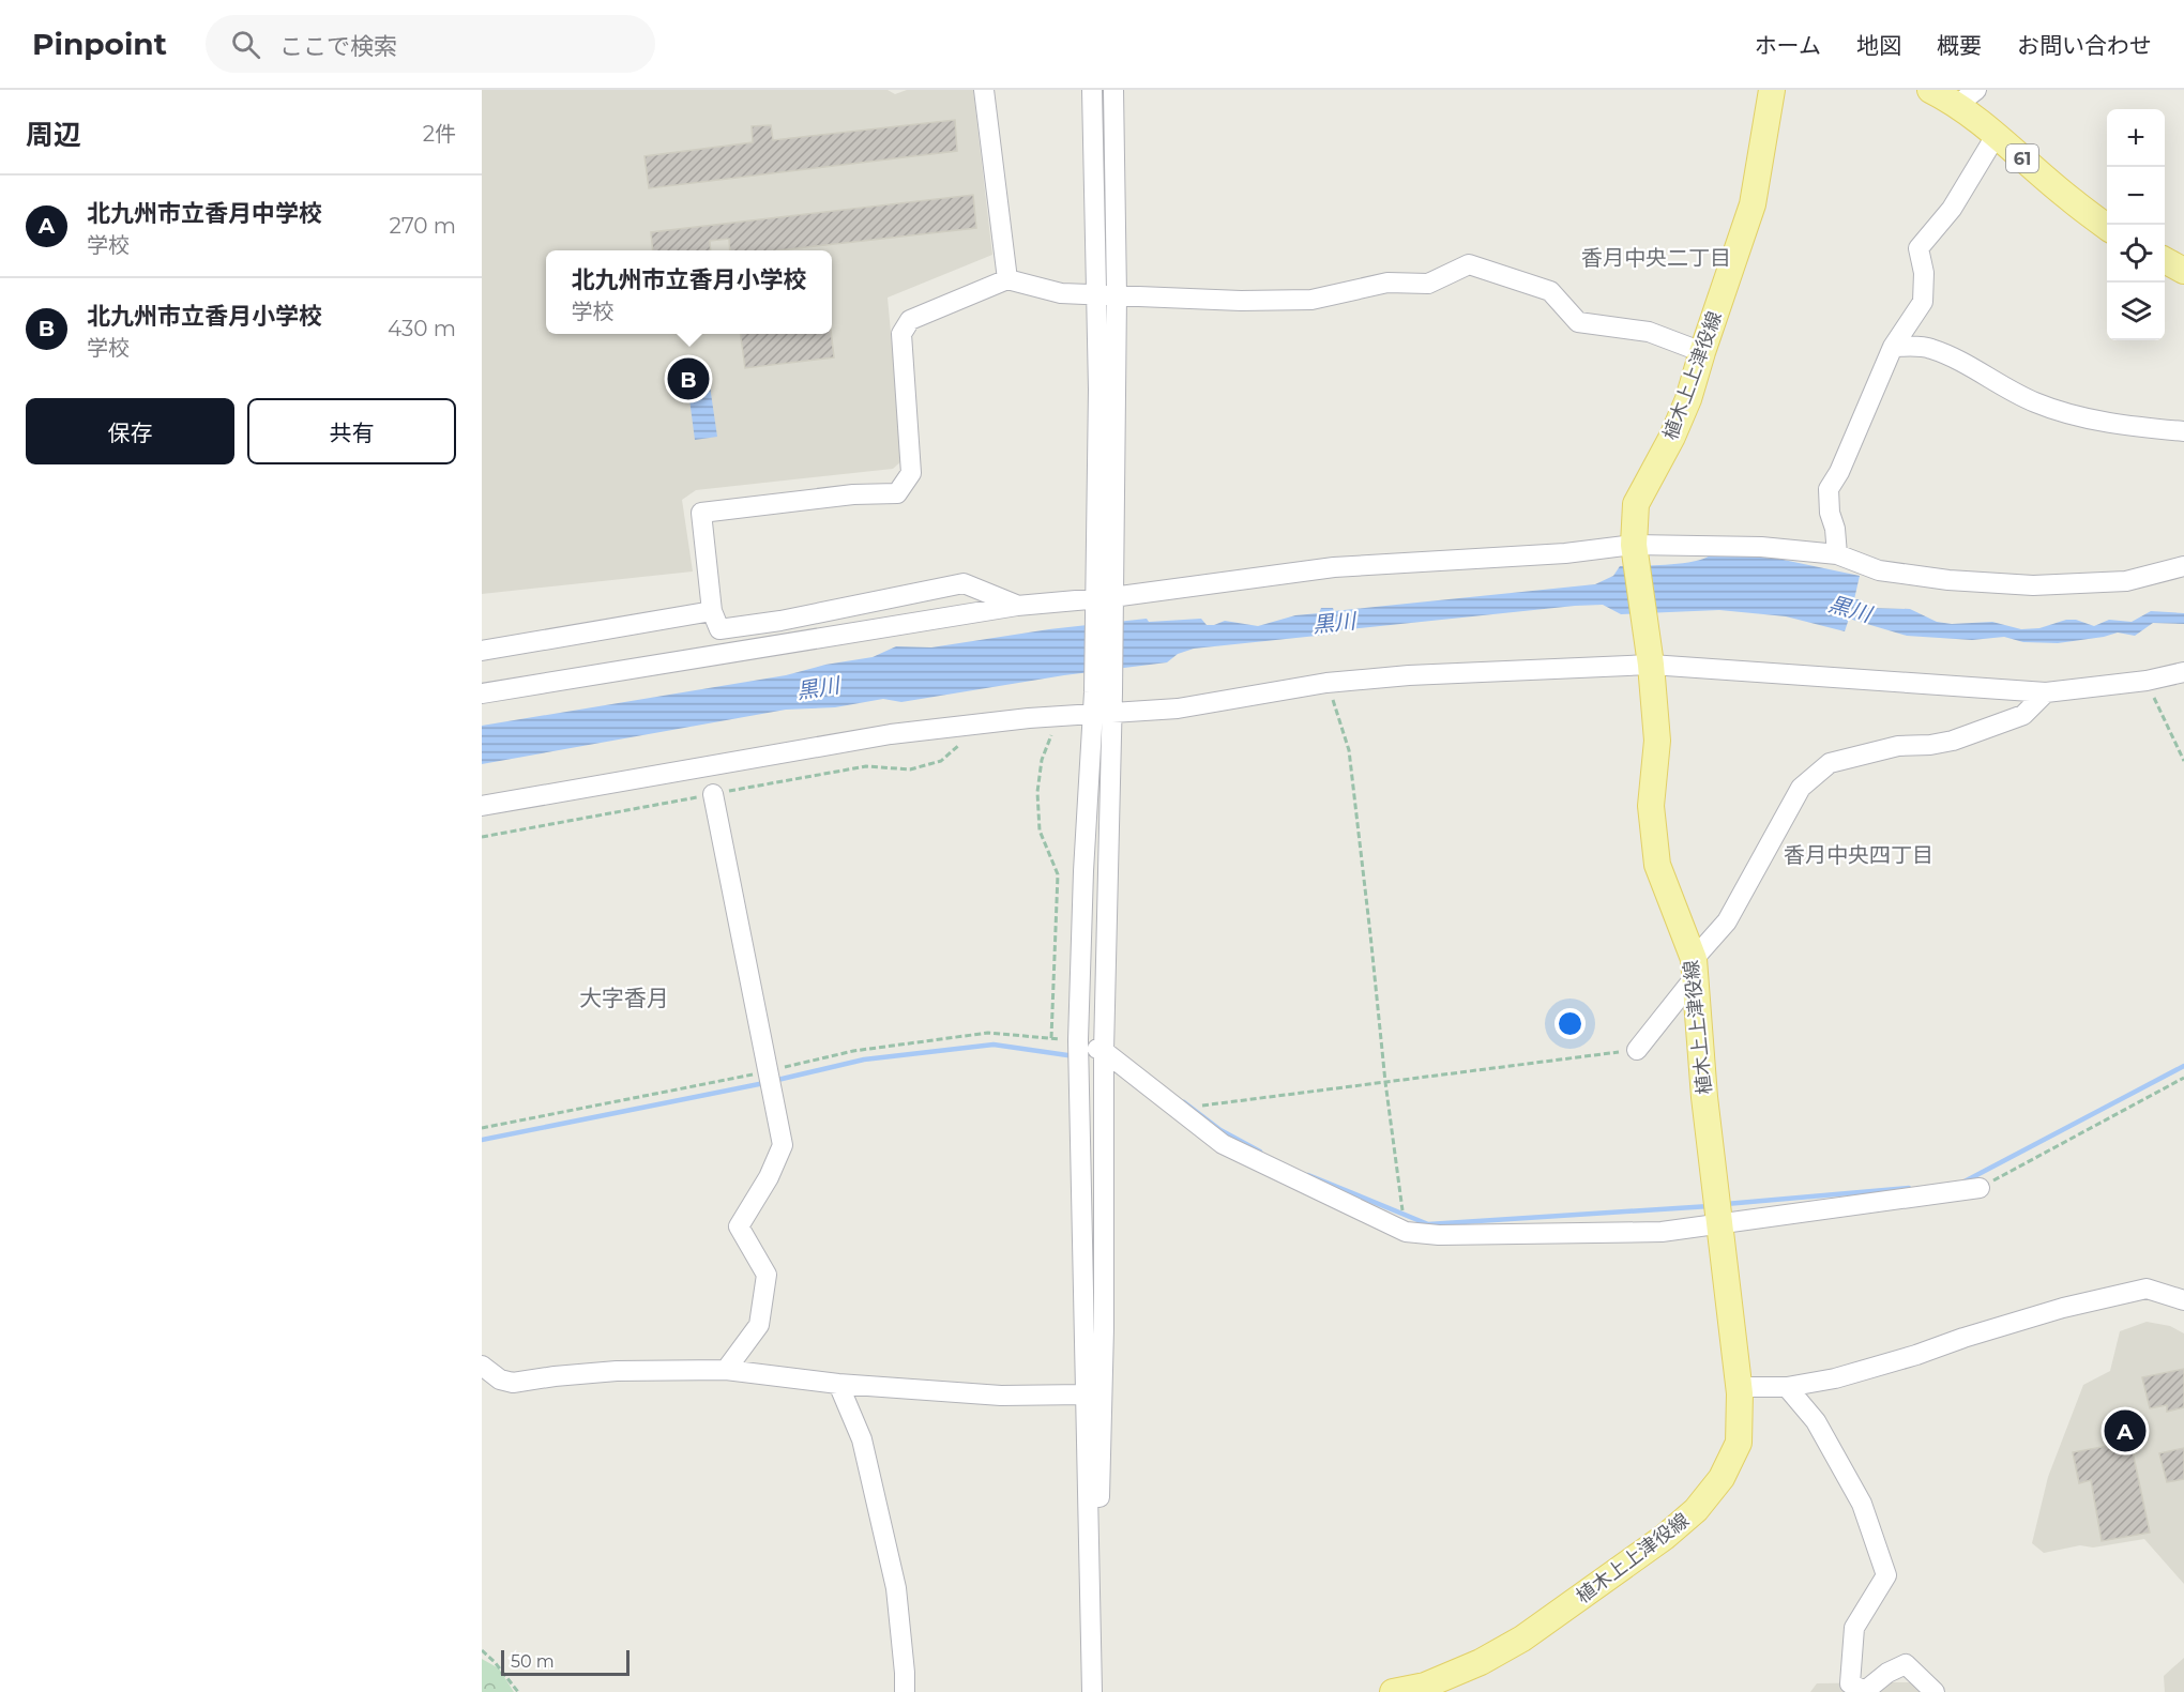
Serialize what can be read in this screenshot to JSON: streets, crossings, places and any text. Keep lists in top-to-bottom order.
{
  "streets": {
    "main road": ["61", "植木上上津役線"]
  },
  "districts": ["香月中央二丁目", "香月中央四丁目", "大字香月"],
  "water": ["黒川"],
  "scale_bar": "50 m",
  "page": {
    "header": "Pinpoint",
    "search": "ここで検索",
    "nav": [
      "ホーム",
      "地図",
      "概要",
      "お問い合わせ"
    ],
    "heading": ["周辺", "2件"],
    "map_buttons": ["+", "−"],
    "list": [
      {
        "mark": "A",
        "name": "北九州市立香月中学校",
        "note": "学校",
        "value": "270 m"
      },
      {
        "mark": "B",
        "name": "北九州市立香月小学校",
        "note": "学校",
        "value": "430 m"
      }
    ],
    "popup": ["北九州市立香月小学校", "学校"],
    "pins": ["B", "A"],
    "buttons": ["保存", "共有"],
    "scale": "50 m"
  }
}
